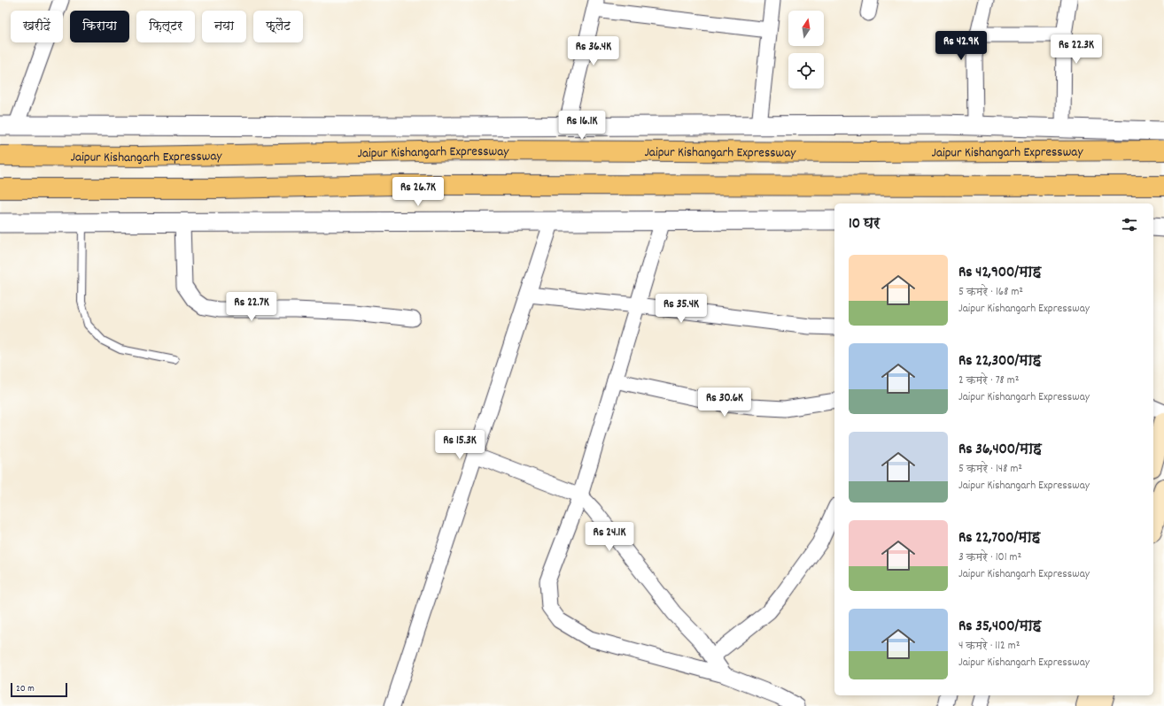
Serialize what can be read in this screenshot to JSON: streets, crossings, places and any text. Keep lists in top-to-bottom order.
{
  "streets": {
    "highway": ["Jaipur Kishangarh Expressway"]
  },
  "scale_bar": "20 m",
  "north": "top",
  "page": {
    "chip": [
      "खरीदें",
      "किराया",
      "फ़िल्टर",
      "नया",
      "फ़्लैट"
    ],
    "price": [
      "Rs 42.9K",
      "Rs 22.3K",
      "Rs 36.4K",
      "Rs 16.1K",
      "Rs 26.7K",
      "Rs 22.7K",
      "Rs 35.4K",
      "Rs 30.6K",
      "Rs 15.3K",
      "Rs 24.1K"
    ],
    "heading": "10 घर",
    "list": [
      {
        "name": "Rs 42,900/माह",
        "note": "5 कमरे · 168 m² · Jaipur Kishangarh Expressway"
      },
      {
        "name": "Rs 22,300/माह",
        "note": "2 कमरे · 78 m² · Jaipur Kishangarh Expressway"
      },
      {
        "name": "Rs 36,400/माह",
        "note": "5 कमरे · 148 m² · Jaipur Kishangarh Expressway"
      },
      {
        "name": "Rs 22,700/माह",
        "note": "3 कमरे · 101 m² · Jaipur Kishangarh Expressway"
      },
      {
        "name": "Rs 35,400/माह",
        "note": "4 कमरे · 112 m² · Jaipur Kishangarh Expressway"
      }
    ],
    "scale": "20 m"
  }
}
